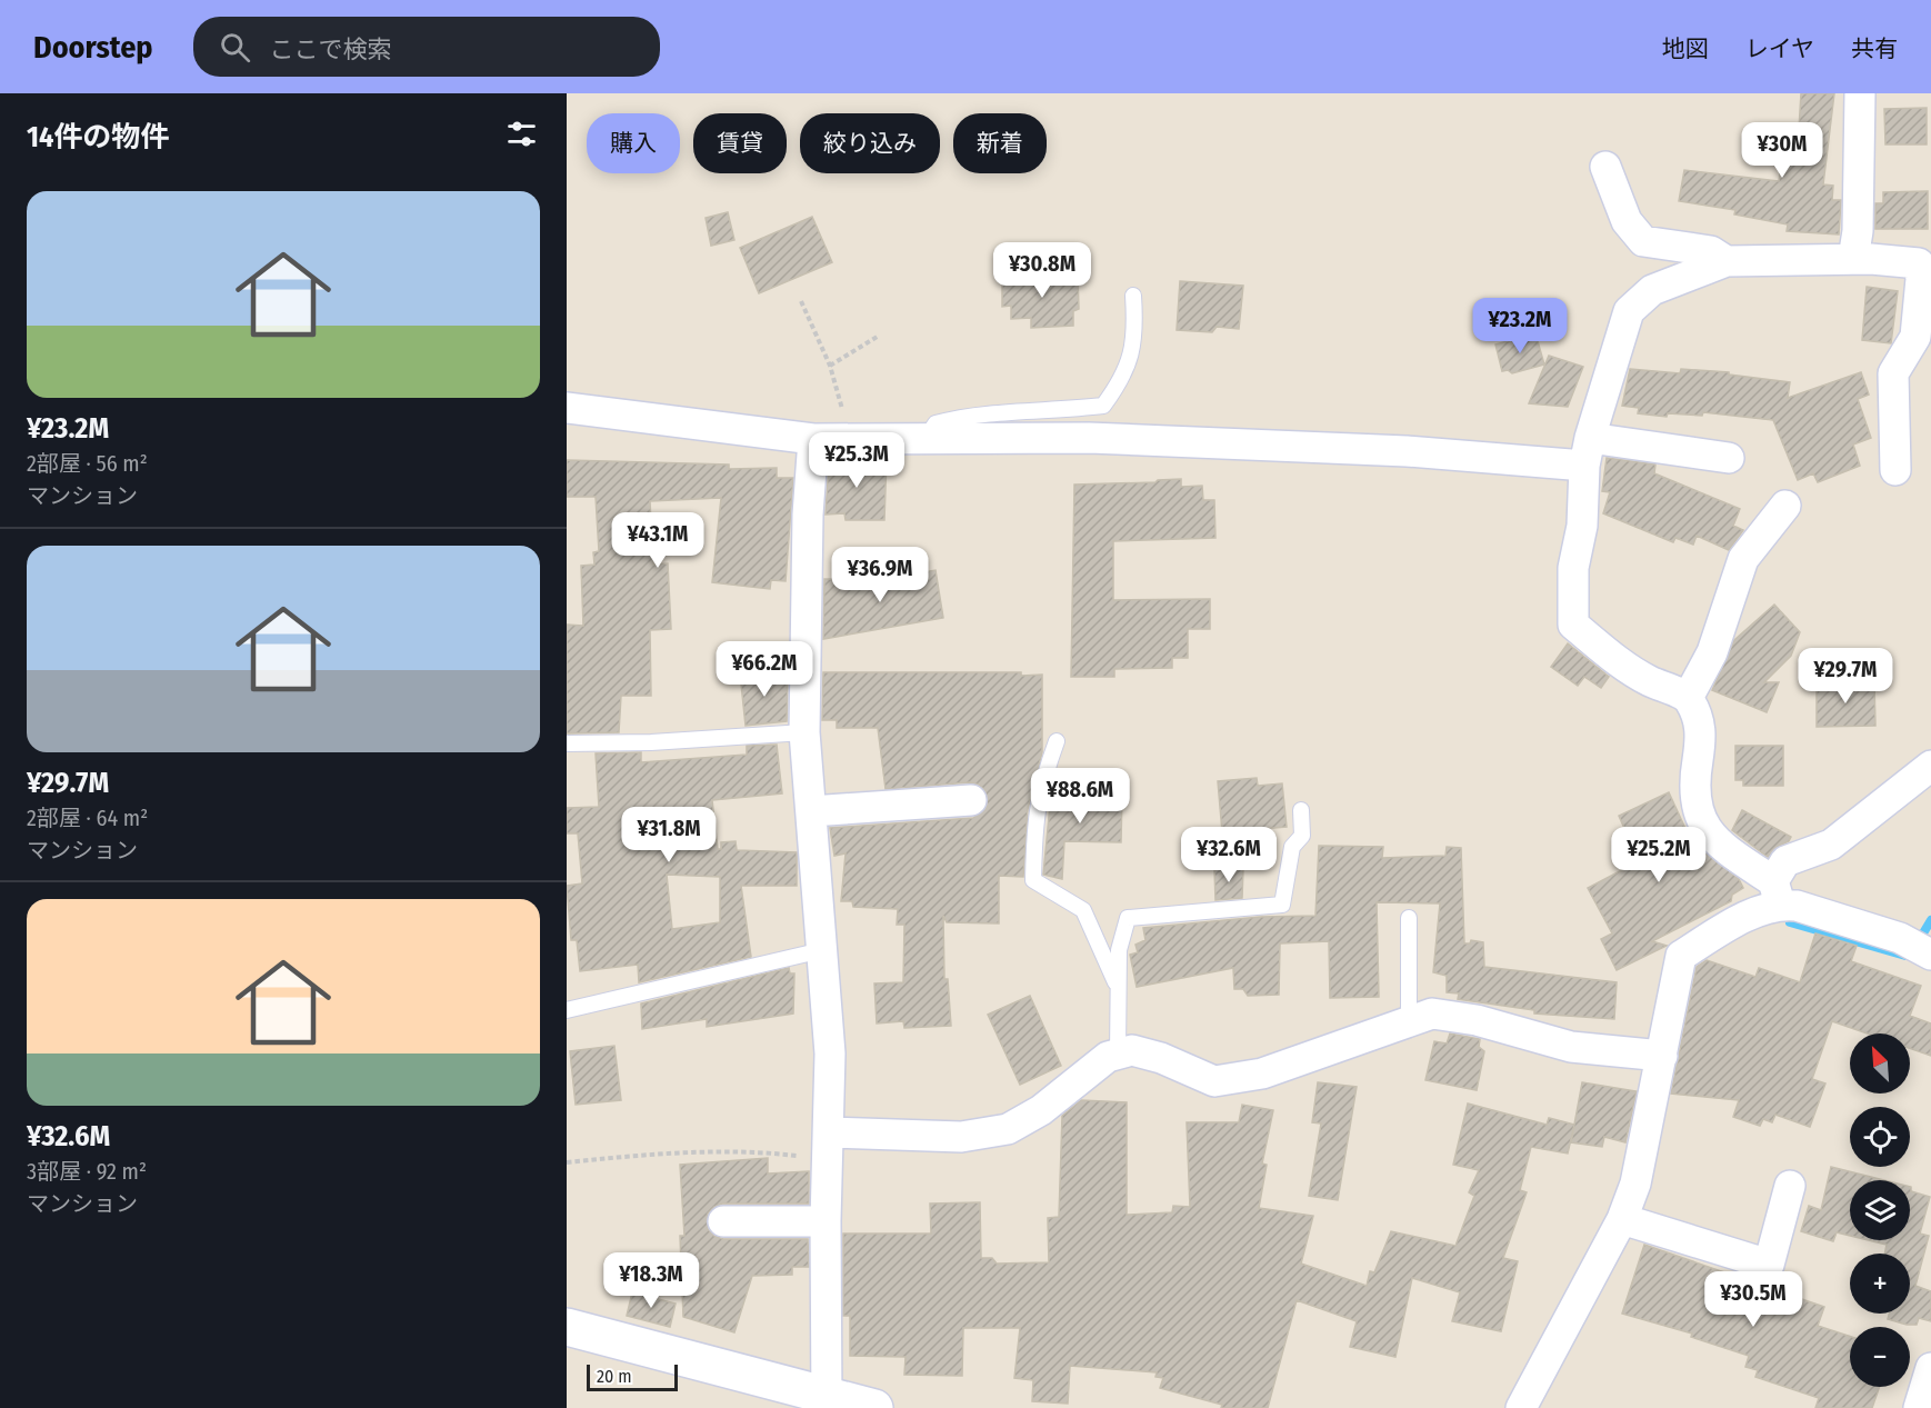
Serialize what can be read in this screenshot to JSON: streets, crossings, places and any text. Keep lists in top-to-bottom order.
{
  "scale_bar": "20 m",
  "north": "top left",
  "page": {
    "header": "Doorstep",
    "search": "ここで検索",
    "nav": ["地図", "レイヤ", "共有"],
    "heading": "14件の物件",
    "chip": [
      "購入",
      "賃貸",
      "絞り込み",
      "新着"
    ],
    "price": [
      "¥30M",
      "¥30.8M",
      "¥23.2M",
      "¥25.3M",
      "¥43.1M",
      "¥36.9M",
      "¥66.2M",
      "¥29.7M",
      "¥88.6M",
      "¥31.8M",
      "¥32.6M",
      "¥25.2M",
      "¥18.3M",
      "¥30.5M"
    ],
    "list": [
      {
        "name": "¥23.2M",
        "note": "2部屋 · 56 m² · マンション"
      },
      {
        "name": "¥29.7M",
        "note": "2部屋 · 64 m² · マンション"
      },
      {
        "name": "¥32.6M",
        "note": "3部屋 · 92 m² · マンション"
      }
    ],
    "map_buttons": ["+", "−"],
    "scale": "20 m"
  }
}
